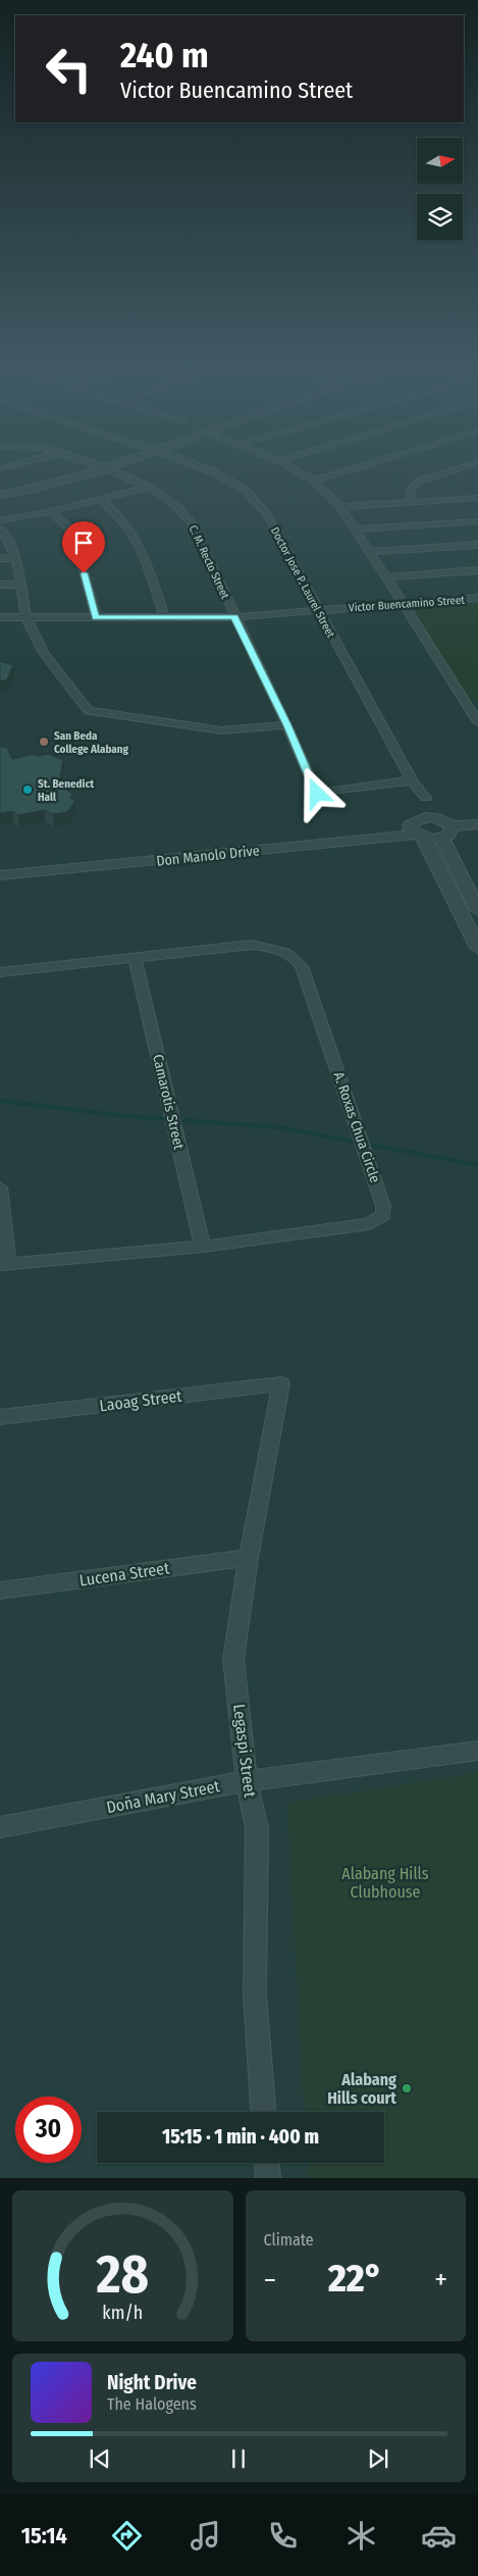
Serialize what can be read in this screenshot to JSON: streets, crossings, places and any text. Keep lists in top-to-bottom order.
{
  "streets": {
    "street": [
      "C. M. Recto Street",
      "Doctor Jose P. Laurel Street",
      "Victor Buencamino Street",
      "Don Manolo Drive",
      "Camarotis Street",
      "A. Roxas Chua Circle",
      "Laoag Street",
      "Lucena Street",
      "Legaspi Street",
      "Doña Mary Street"
    ]
  },
  "crossings": [
    ["C. M. Recto Street", "Doctor Jose P. Laurel Street"],
    ["C. M. Recto Street", "Victor Buencamino Street"],
    ["Doctor Jose P. Laurel Street", "Victor Buencamino Street"],
    ["Camarotis Street", "A. Roxas Chua Circle"],
    ["Laoag Street", "Legaspi Street"],
    ["Lucena Street", "Legaspi Street"],
    ["Legaspi Street", "Doña Mary Street"]
  ],
  "parks": ["Alabang Hills Clubhouse"],
  "places": ["San Beda College Alabang", "St. Benedict Hall", "Alabang Hills court"],
  "north": "right",
  "page": {
    "turn": ["240 m", "Victor Buencamino Street"],
    "limit": "30",
    "trip": "15:15 · 1 min · 400 m",
    "tile": "Climate",
    "heat": ["−", "22°", "+"],
    "song": ["Night Drive", "The Halogens"],
    "tabs": "15:14",
    "gauge": ["28", "km/h"]
  }
}
